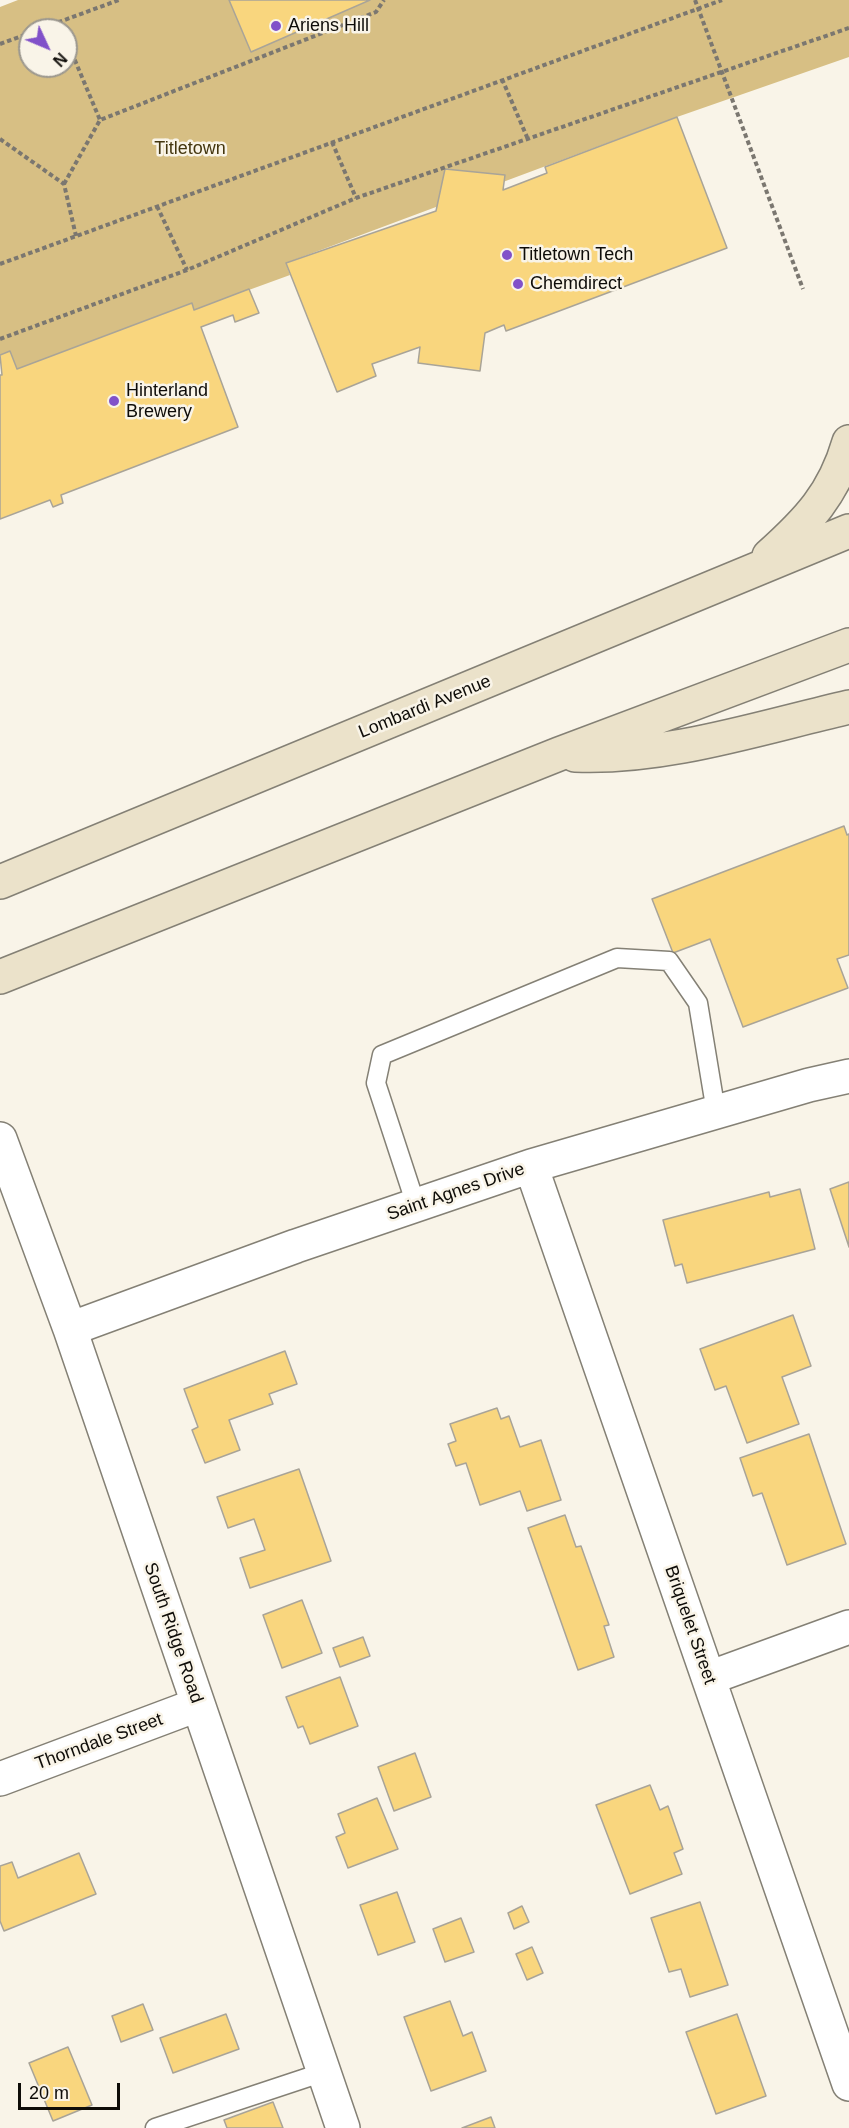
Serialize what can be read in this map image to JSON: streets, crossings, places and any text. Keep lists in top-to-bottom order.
{
  "streets": {
    "main road": ["Lombardi Avenue"],
    "street": [
      "Saint Agnes Drive",
      "Briquelet Street",
      "South Ridge Road",
      "Thorndale Street"
    ]
  },
  "crossings": [
    ["Saint Agnes Drive", "Briquelet Street"],
    ["Saint Agnes Drive", "South Ridge Road"],
    ["South Ridge Road", "Thorndale Street"]
  ],
  "parks": ["Titletown"],
  "places": [
    "Ariens Hill",
    "Titletown Tech",
    "Chemdirect",
    "Hinterland Brewery"
  ],
  "scale_bar": "20 m",
  "north": "bottom right"
}
